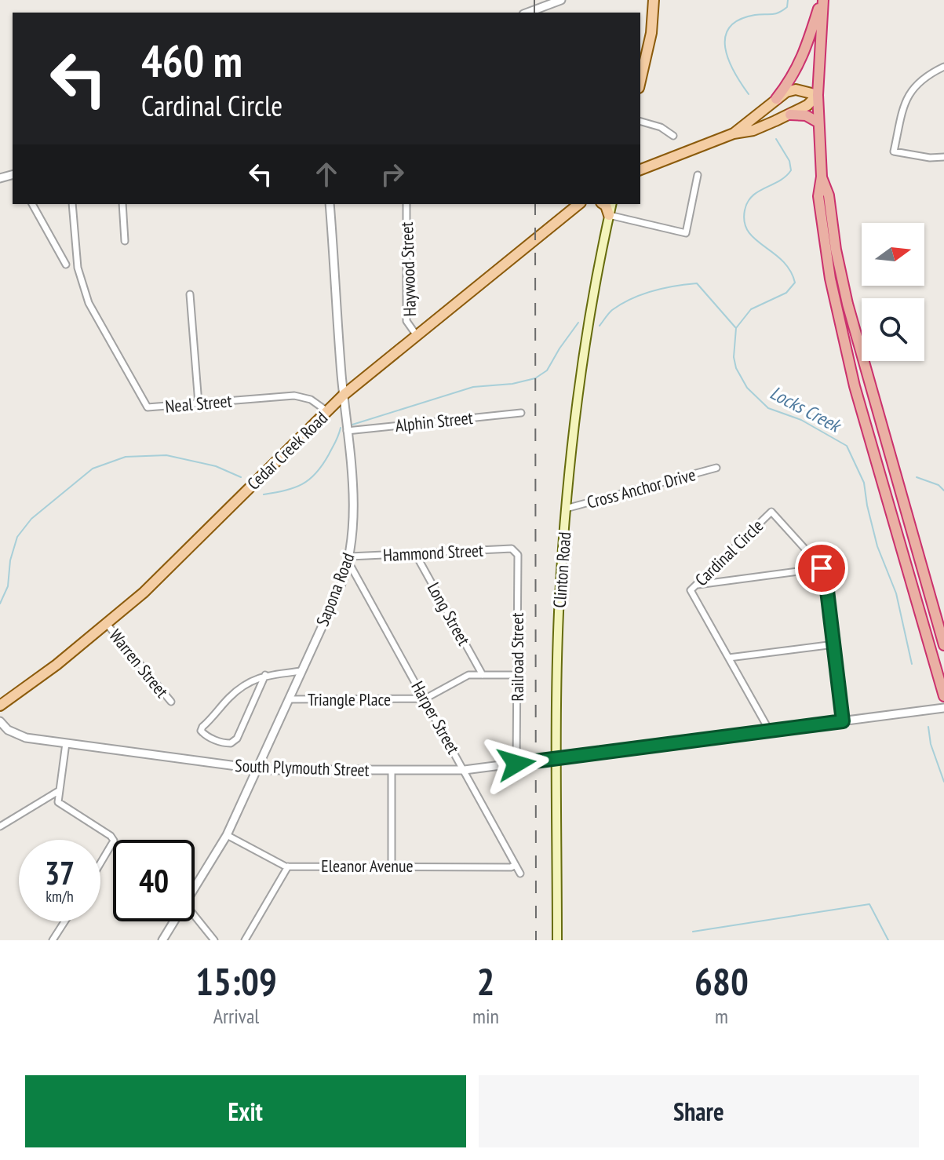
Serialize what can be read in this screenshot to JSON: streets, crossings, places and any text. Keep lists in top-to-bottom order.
{
  "streets": {
    "main road": ["Cedar Creek Road", "Clinton Road"],
    "street": [
      "Haywood Street",
      "Neal Street",
      "Alphin Street",
      "Cross Anchor Drive",
      "Hammond Street",
      "Cardinal Circle",
      "Sapona Road",
      "Long Street",
      "Railroad Street",
      "Warren Street",
      "Triangle Place",
      "Harper Street",
      "South Plymouth Street",
      "Eleanor Avenue"
    ]
  },
  "crossings": [
    ["Haywood Street", "Cedar Creek Road"],
    ["Neal Street", "Cedar Creek Road"],
    ["Alphin Street", "Sapona Road"],
    ["Cedar Creek Road", "Sapona Road"],
    ["Cedar Creek Road", "Warren Street"],
    ["Cross Anchor Drive", "Clinton Road"],
    ["Hammond Street", "Sapona Road"],
    ["Hammond Street", "Long Street"],
    ["Hammond Street", "Railroad Street"],
    ["Hammond Street", "Harper Street"],
    ["Cardinal Circle", "South Plymouth Street"],
    ["Clinton Road", "South Plymouth Street"],
    ["Sapona Road", "Triangle Place"],
    ["Sapona Road", "Harper Street"],
    ["Sapona Road", "South Plymouth Street"],
    ["Sapona Road", "Eleanor Avenue"],
    ["Long Street", "Triangle Place"],
    ["Railroad Street", "Triangle Place"],
    ["Railroad Street", "South Plymouth Street"],
    ["Triangle Place", "Harper Street"],
    ["Harper Street", "South Plymouth Street"],
    ["Harper Street", "Eleanor Avenue"]
  ],
  "water": ["Locks Creek"],
  "north": "right",
  "page": {
    "turn": ["460 m", "Cardinal Circle"],
    "speed": "37 km/h",
    "limit": "40",
    "eta": [
      "15:09",
      "Arrival",
      "2",
      "min",
      "680",
      "m"
    ],
    "buttons": ["Exit", "Share"]
  }
}
